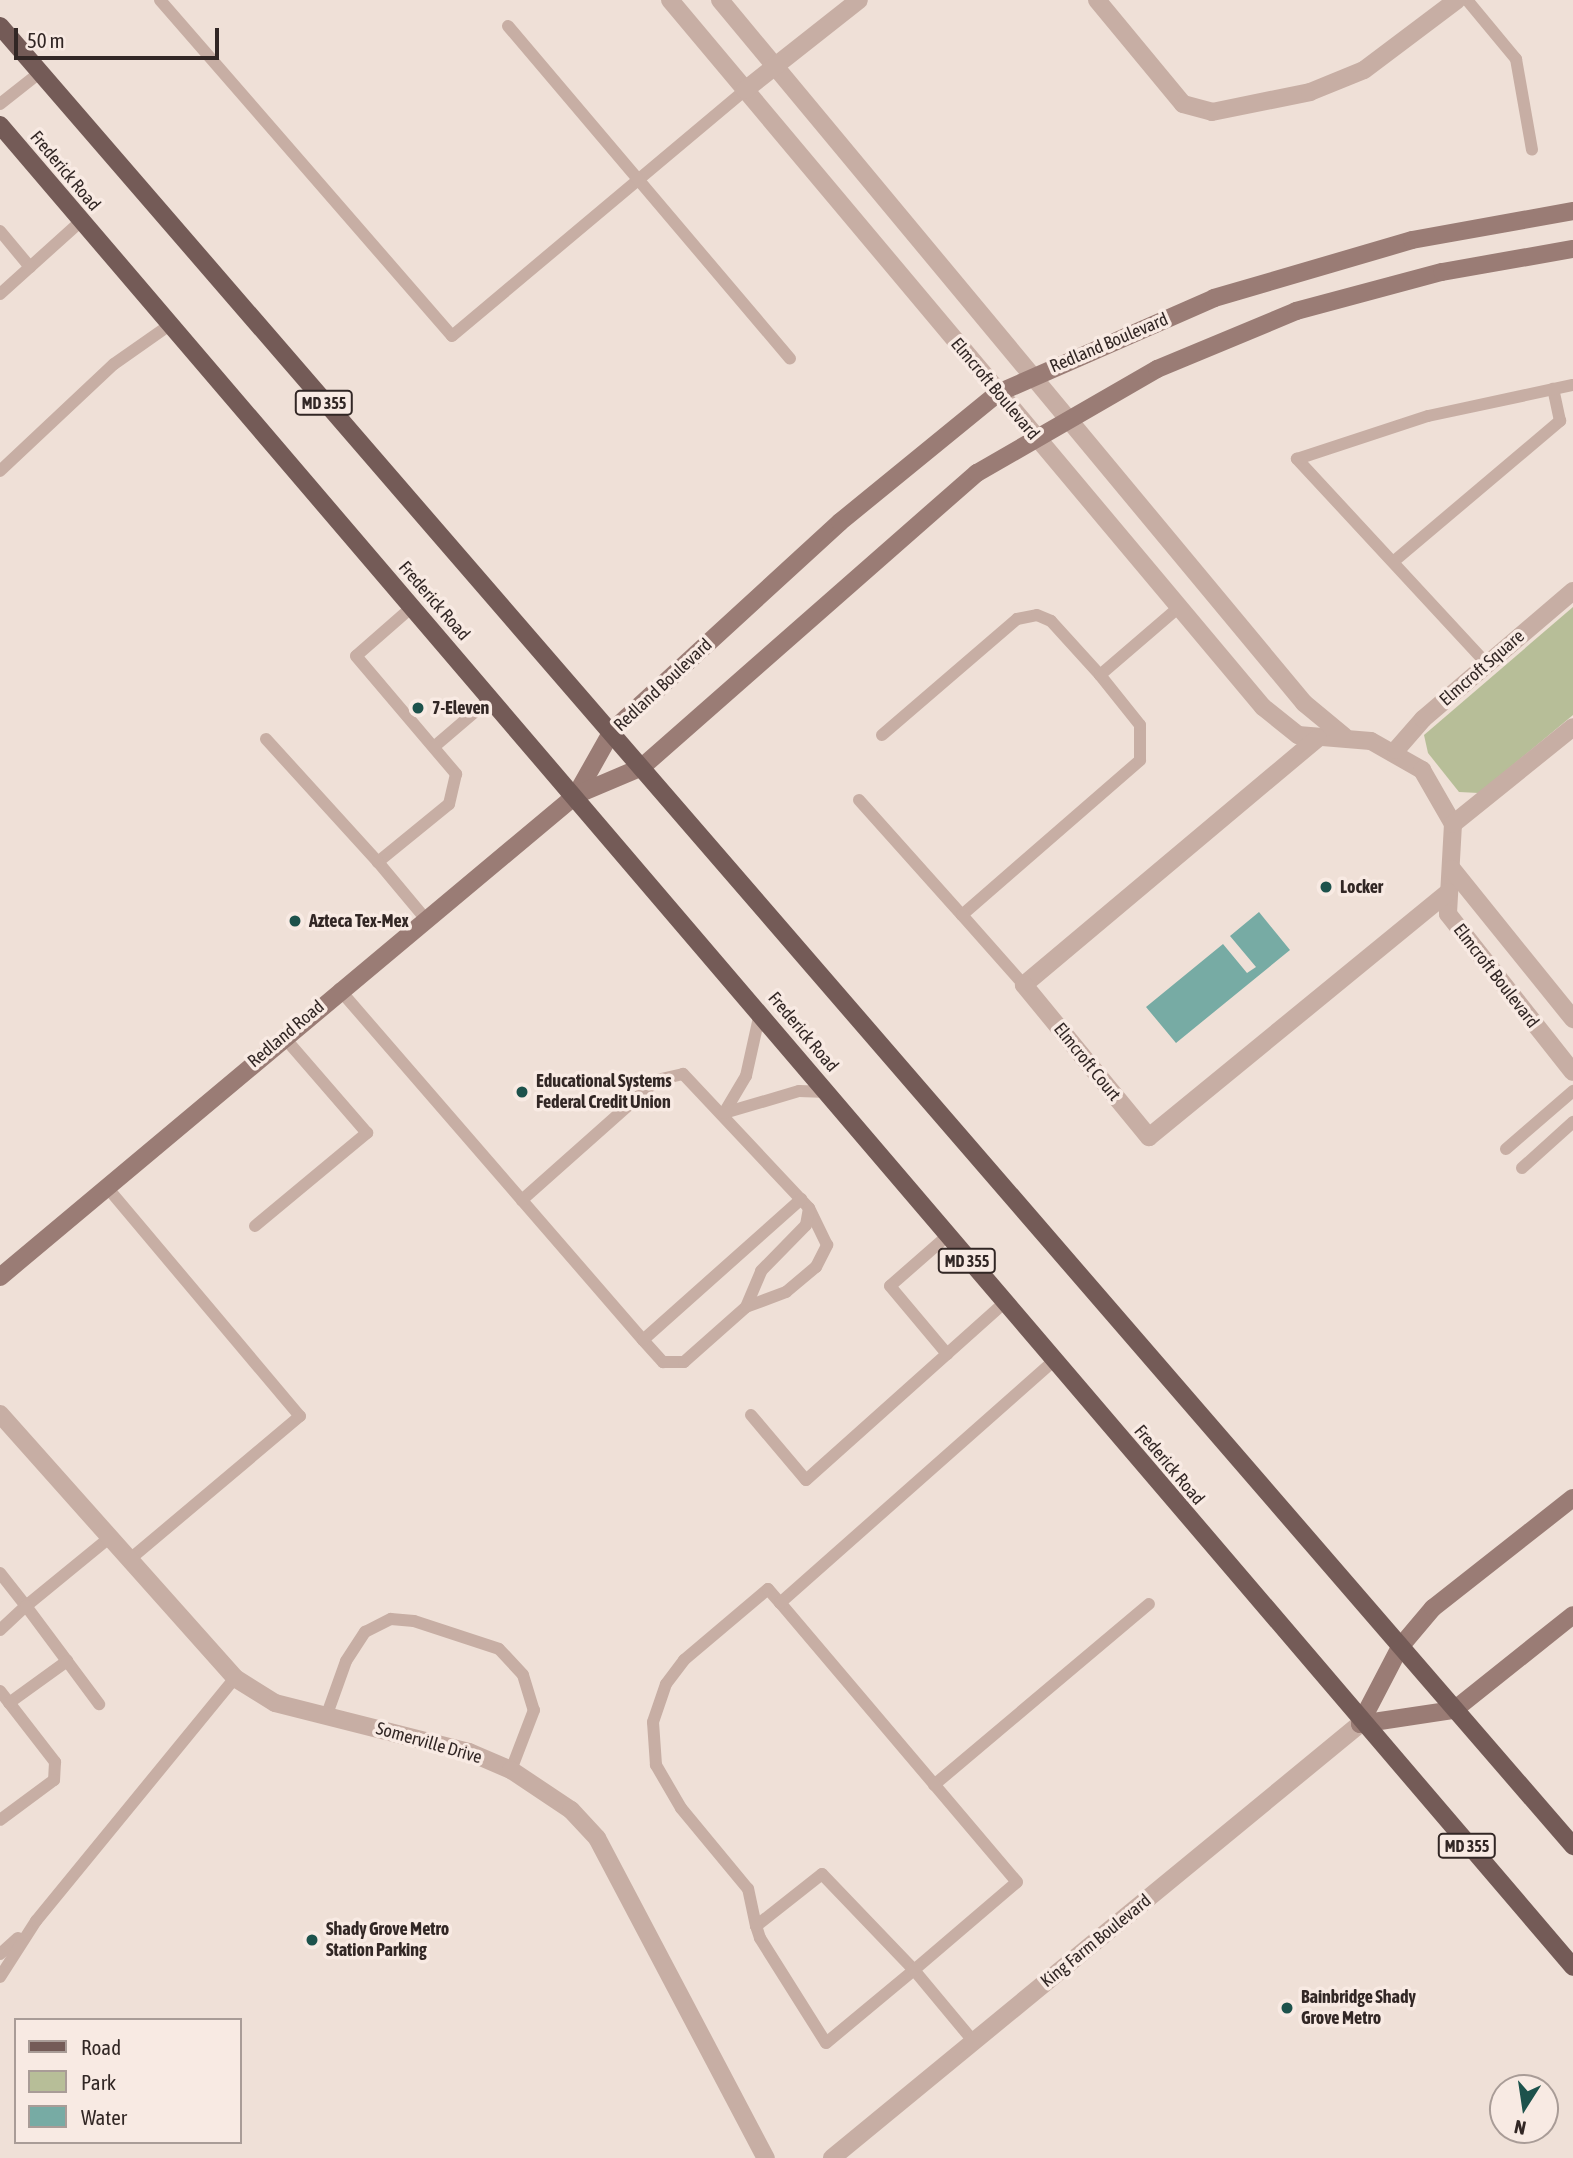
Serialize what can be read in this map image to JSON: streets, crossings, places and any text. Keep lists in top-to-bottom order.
{
  "streets": {
    "main road": [
      "Frederick Road",
      "Redland Boulevard",
      "MD 355",
      "Redland Road",
      "King Farm Boulevard"
    ],
    "street": [
      "Elmcroft Boulevard",
      "Elmcroft Square",
      "Elmcroft Court",
      "Somerville Drive"
    ]
  },
  "crossings": [
    ["Frederick Road", "Redland Boulevard"],
    ["Frederick Road", "Redland Road"],
    ["Frederick Road", "King Farm Boulevard"],
    ["Redland Boulevard", "Elmcroft Boulevard"],
    ["Redland Boulevard", "MD 355"],
    ["Redland Boulevard", "Redland Road"],
    ["Elmcroft Boulevard", "Elmcroft Square"],
    ["Elmcroft Boulevard", "Elmcroft Court"],
    ["MD 355", "King Farm Boulevard"]
  ],
  "places": [
    "7-Eleven",
    "Locker",
    "Azteca Tex-Mex",
    "Educational Systems Federal Credit Union",
    "Shady Grove Metro Station Parking",
    "Bainbridge Shady Grove Metro"
  ],
  "legend": ["Road", "Park", "Water"],
  "scale_bar": "50 m",
  "north": "bottom"
}
